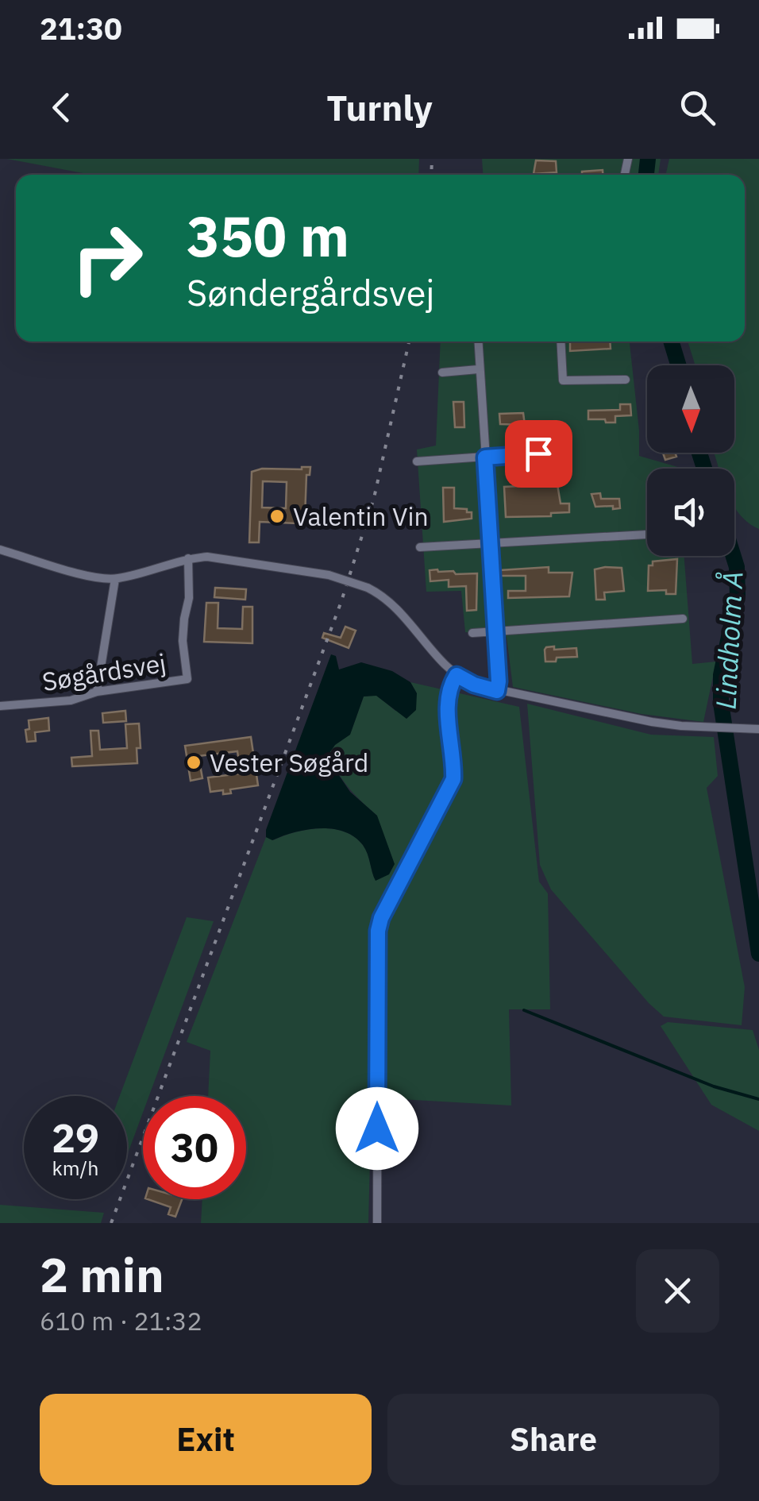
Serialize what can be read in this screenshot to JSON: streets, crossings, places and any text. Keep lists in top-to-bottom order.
{
  "streets": {
    "street": ["Søgårdsvej"]
  },
  "water": ["Lindholm Å"],
  "places": ["Valentin Vin", "Vester Søgård"],
  "north": "bottom",
  "page": {
    "status": "21:30",
    "header": "Turnly",
    "turn": ["350 m", "Søndergårdsvej"],
    "speed": "29 km/h",
    "limit": "30",
    "heading": ["2 min", "610 m · 21:32"],
    "buttons": ["Exit", "Share"]
  }
}
